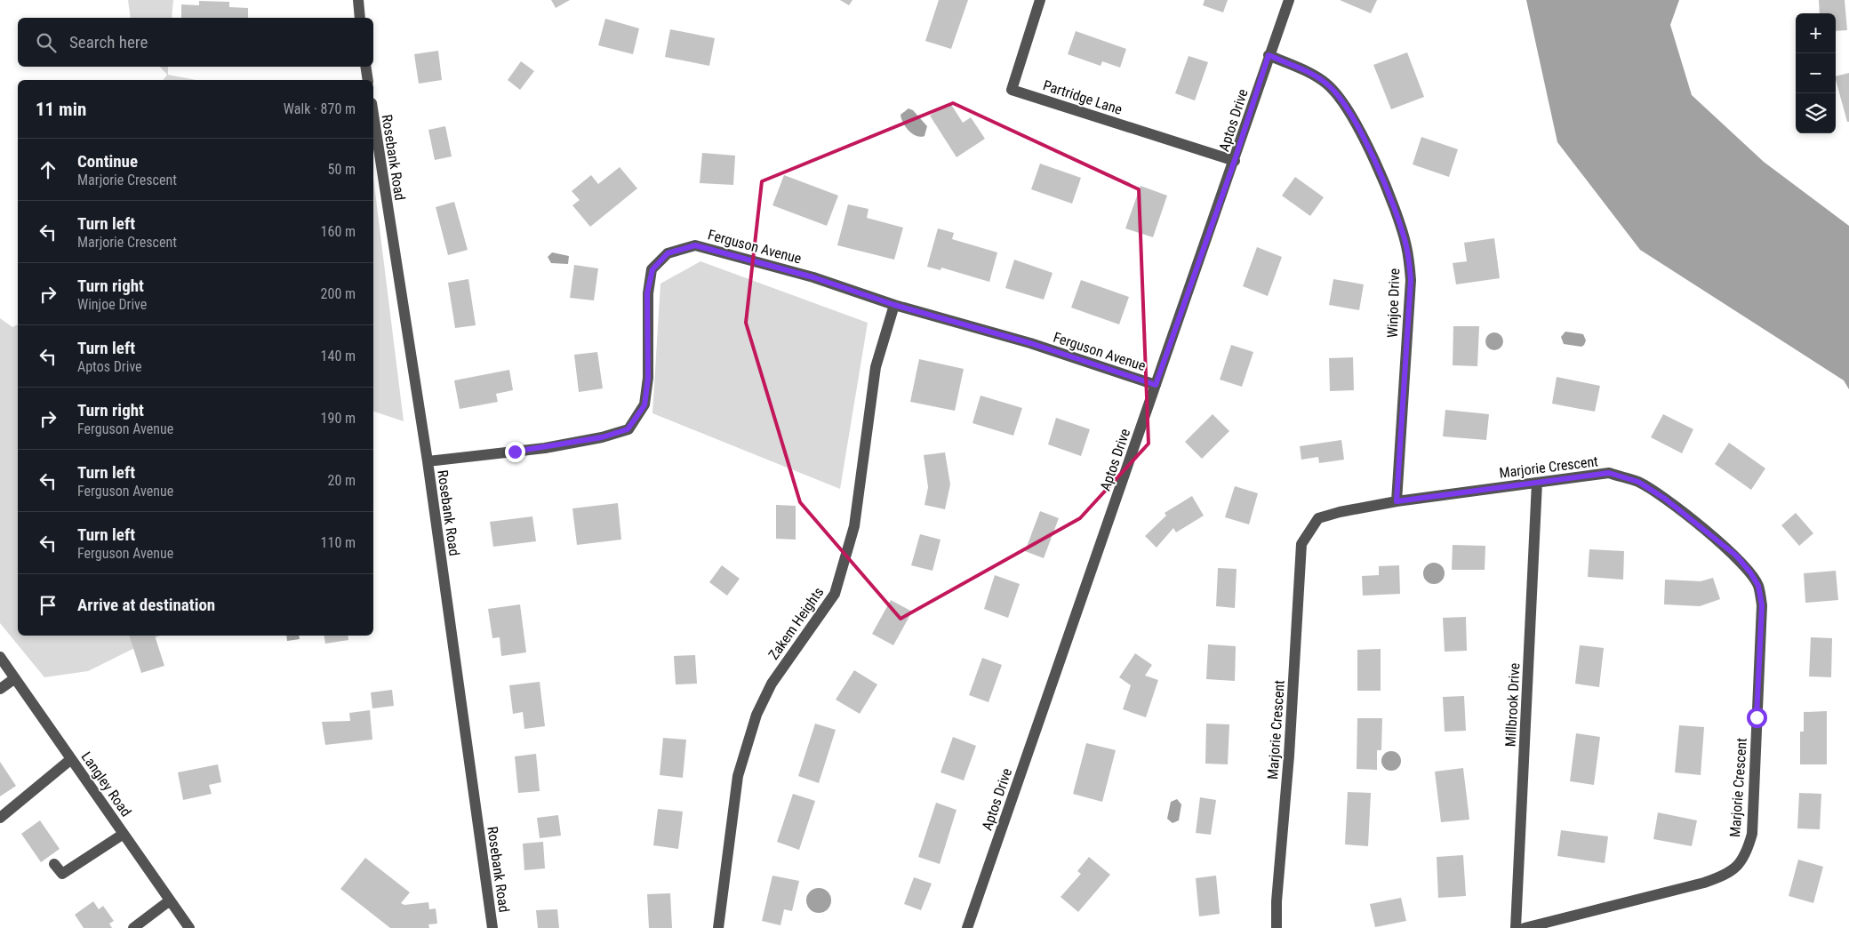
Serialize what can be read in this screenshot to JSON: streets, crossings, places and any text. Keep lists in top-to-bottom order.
{
  "streets": {
    "street": [
      "Partridge Lane",
      "Aptos Drive",
      "Rosebank Road",
      "Ferguson Avenue",
      "Winjoe Drive",
      "Marjorie Crescent",
      "Zakem Heights",
      "Millbrook Drive",
      "Langley Road"
    ]
  },
  "crossings": [
    ["Partridge Lane", "Aptos Drive"],
    ["Aptos Drive", "Ferguson Avenue"],
    ["Aptos Drive", "Winjoe Drive"],
    ["Rosebank Road", "Ferguson Avenue"],
    ["Ferguson Avenue", "Zakem Heights"],
    ["Winjoe Drive", "Marjorie Crescent"],
    ["Marjorie Crescent", "Millbrook Drive"]
  ],
  "page": {
    "map_buttons": ["+", "−"],
    "search": "Search here",
    "heading": ["11 min", "Walk · 870 m"],
    "list": [
      ["Continue", "Marjorie Crescent", "50 m"],
      ["Turn left", "Marjorie Crescent", "160 m"],
      ["Turn right", "Winjoe Drive", "200 m"],
      ["Turn left", "Aptos Drive", "140 m"],
      ["Turn right", "Ferguson Avenue", "190 m"],
      ["Turn left", "Ferguson Avenue", "20 m"],
      ["Turn left", "Ferguson Avenue", "110 m"],
      "Arrive at destination"
    ]
  }
}
